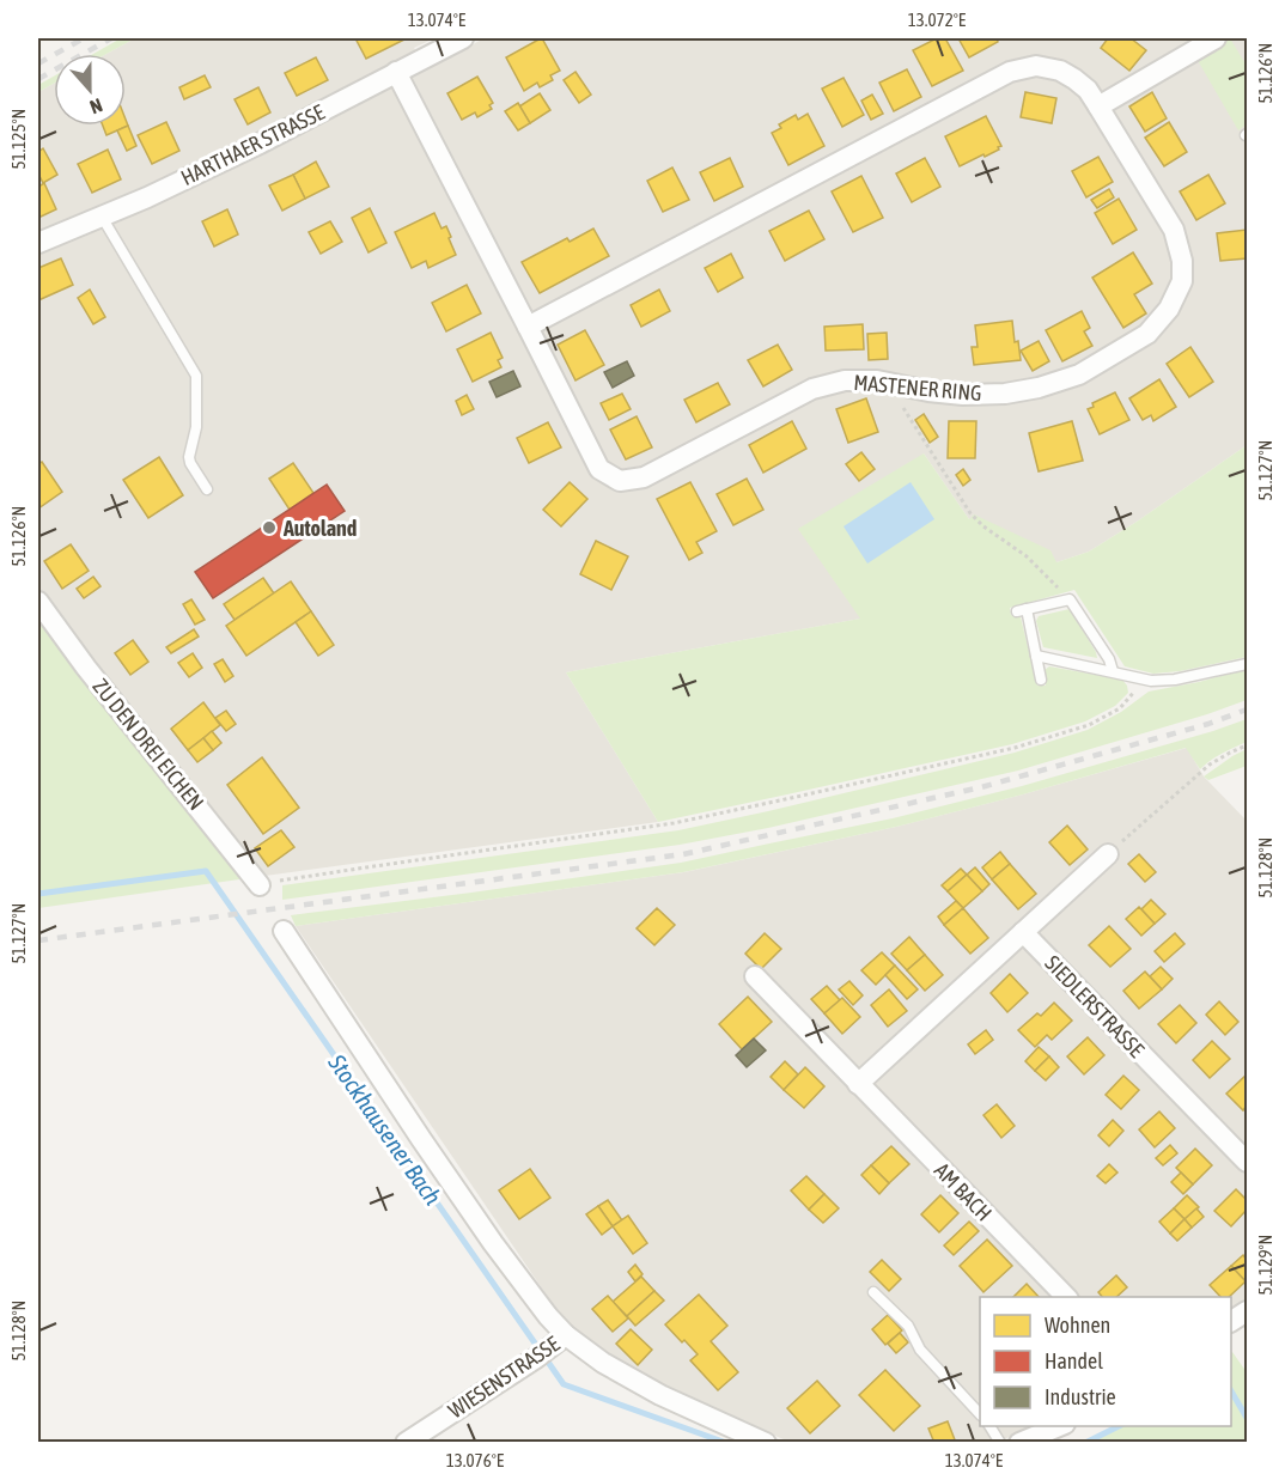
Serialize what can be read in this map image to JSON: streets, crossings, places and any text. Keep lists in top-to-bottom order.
{
  "streets": {
    "street": [
      "HARTHAER STRASSE",
      "MASTENER RING",
      "ZU DEN DREI EICHEN",
      "SIEDLERSTRASSE",
      "AM BACH",
      "WIESENSTRASSE"
    ]
  },
  "crossings": [
    ["HARTHAER STRASSE", "MASTENER RING"]
  ],
  "water": ["Stockhausener Bach"],
  "places": ["Autoland"],
  "legend": ["Wohnen", "Handel", "Industrie"],
  "north": "bottom",
  "coordinates": [
    "13.074°E",
    "13.072°E",
    "51.126°N",
    "51.125°N",
    "51.127°N",
    "51.128°N",
    "51.129°N",
    "13.076°E"
  ]
}
